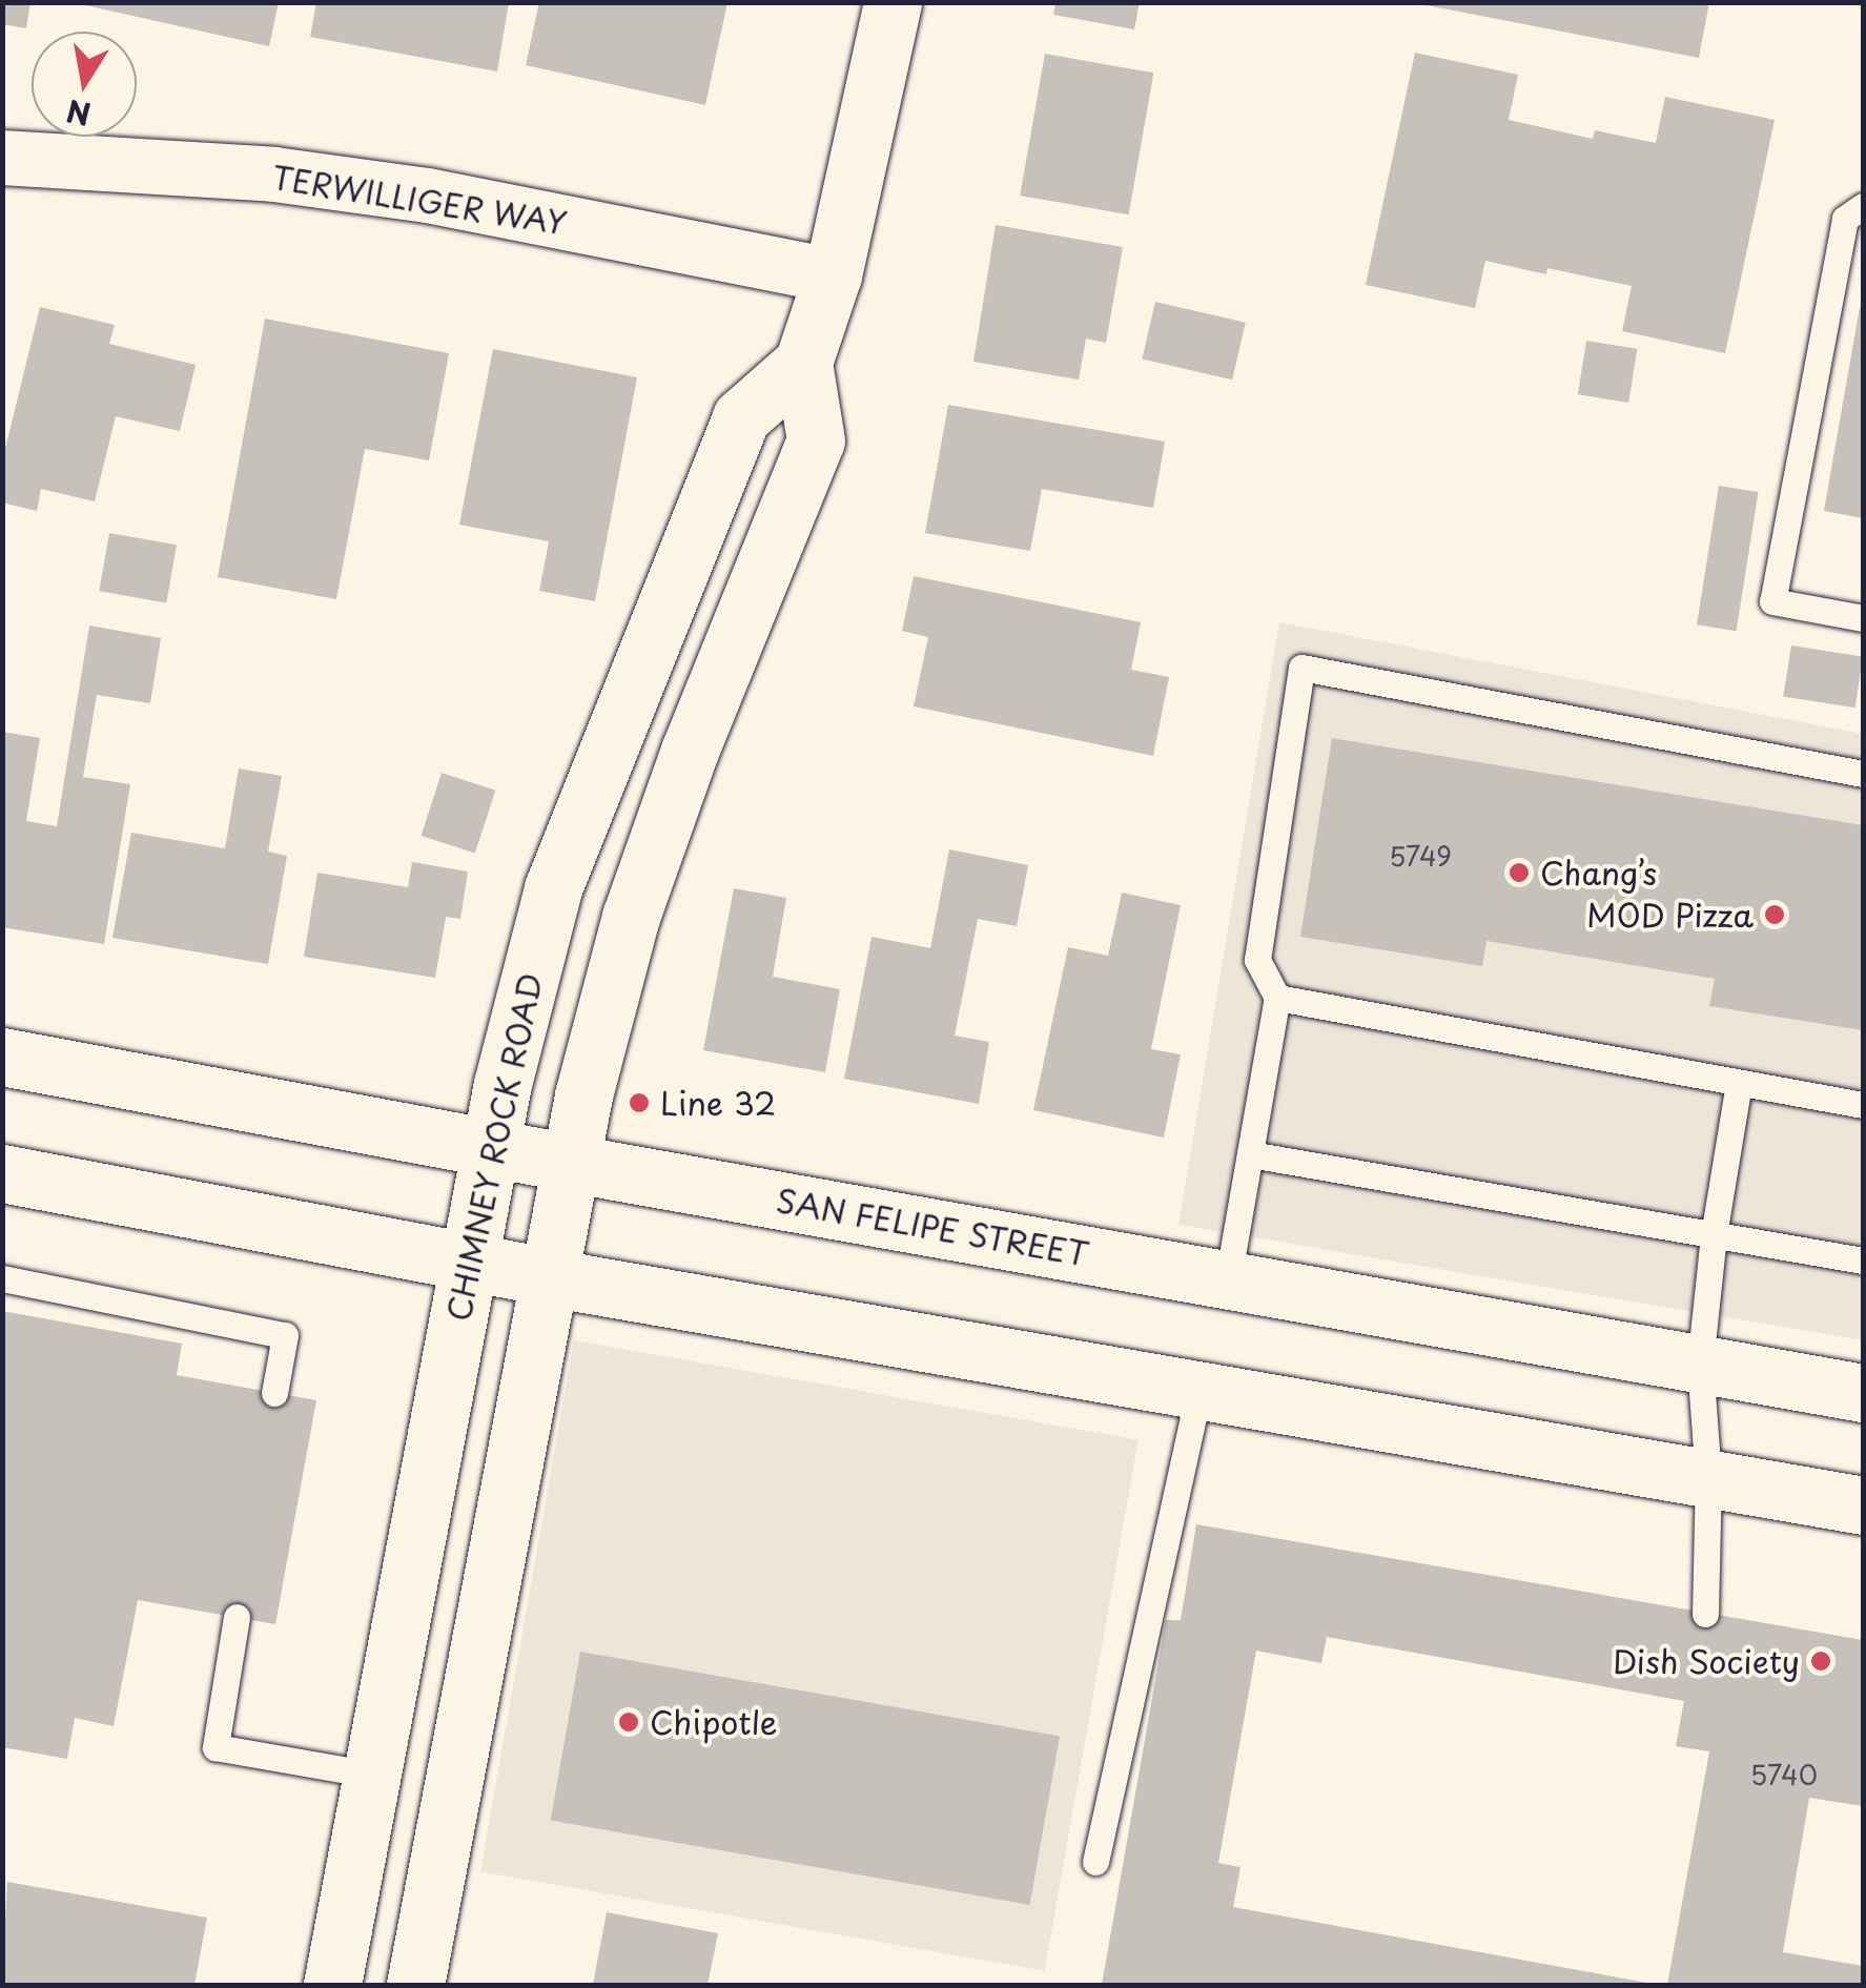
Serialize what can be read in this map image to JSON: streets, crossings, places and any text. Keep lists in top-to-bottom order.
{
  "streets": {
    "main road": ["CHIMNEY ROCK ROAD", "SAN FELIPE STREET"],
    "street": ["TERWILLIGER WAY"]
  },
  "crossings": [
    ["TERWILLIGER WAY", "CHIMNEY ROCK ROAD"],
    ["CHIMNEY ROCK ROAD", "SAN FELIPE STREET"]
  ],
  "places": [
    "Chang’s",
    "MOD Pizza",
    "Line 32",
    "Dish Society",
    "Chipotle"
  ],
  "house_numbers": ["5749", "5740"],
  "north": "bottom"
}
